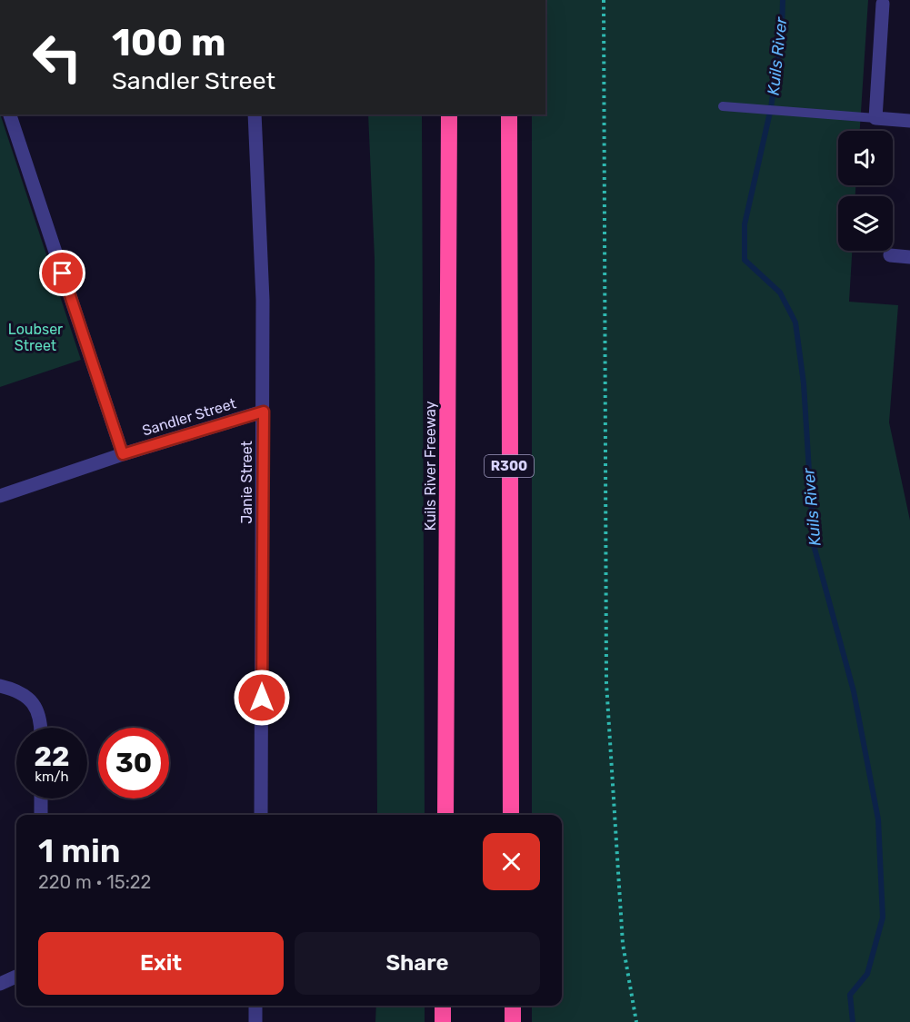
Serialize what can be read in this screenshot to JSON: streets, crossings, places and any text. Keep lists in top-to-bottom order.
{
  "streets": {
    "highway": ["Kuils River Freeway", "R300"],
    "street": ["Sandler Street", "Janie Street"]
  },
  "crossings": [
    ["Sandler Street", "Janie Street"]
  ],
  "water": ["Kuils River"],
  "parks": ["Loubser Street"],
  "page": {
    "turn": ["100 m", "Sandler Street"],
    "speed": "22 km/h",
    "limit": "30",
    "heading": ["1 min", "220 m · 15:22"],
    "buttons": ["Exit", "Share"]
  }
}
